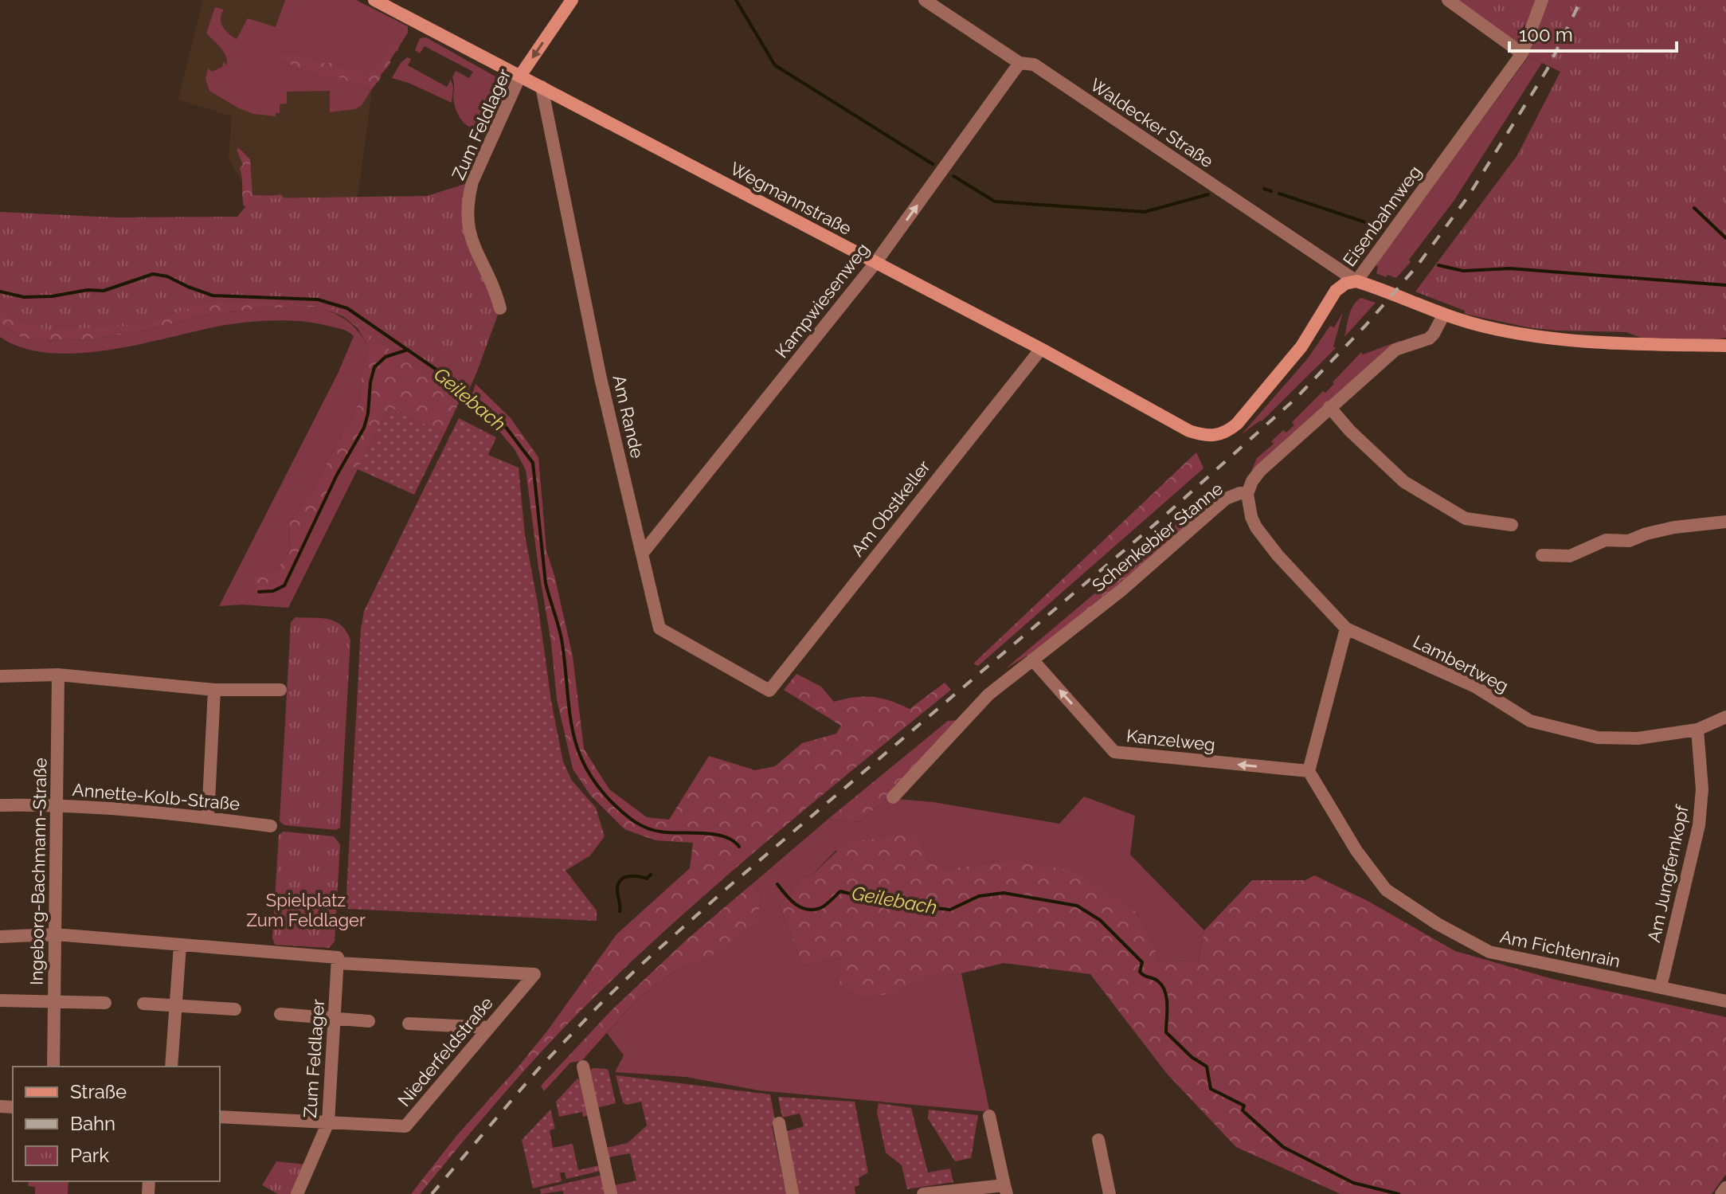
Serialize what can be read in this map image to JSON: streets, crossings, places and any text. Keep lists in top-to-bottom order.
{
  "streets": {
    "street": [
      "Waldecker Straße",
      "Zum Feldlager",
      "Wegmannstraße",
      "Eisenbahnweg",
      "Kampwiesenweg",
      "Am Rande",
      "Am Obstkeller",
      "Schenkebier Stanne",
      "Lambertweg",
      "Kanzelweg",
      "Annette-Kolb-Straße",
      "Ingeborg-Bachmann-Straße",
      "Am Jungfernkopf",
      "Am Fichtenrain",
      "Niederfeldstraße"
    ]
  },
  "crossings": [
    ["Waldecker Straße", "Eisenbahnweg"],
    ["Waldecker Straße", "Kampwiesenweg"],
    ["Zum Feldlager", "Wegmannstraße"],
    ["Zum Feldlager", "Niederfeldstraße"],
    ["Wegmannstraße", "Eisenbahnweg"],
    ["Wegmannstraße", "Kampwiesenweg"],
    ["Wegmannstraße", "Am Rande"],
    ["Wegmannstraße", "Am Obstkeller"],
    ["Kampwiesenweg", "Am Rande"],
    ["Am Rande", "Am Obstkeller"],
    ["Schenkebier Stanne", "Lambertweg"],
    ["Schenkebier Stanne", "Kanzelweg"],
    ["Lambertweg", "Am Jungfernkopf"],
    ["Kanzelweg", "Am Fichtenrain"],
    ["Annette-Kolb-Straße", "Ingeborg-Bachmann-Straße"],
    ["Am Jungfernkopf", "Am Fichtenrain"]
  ],
  "one_way": ["Kampwiesenweg", "Kanzelweg"],
  "water": ["Geilebach"],
  "parks": ["Spielplatz Zum Feldlager"],
  "legend": ["Straße", "Bahn", "Park"],
  "scale_bar": "100 m"
}
